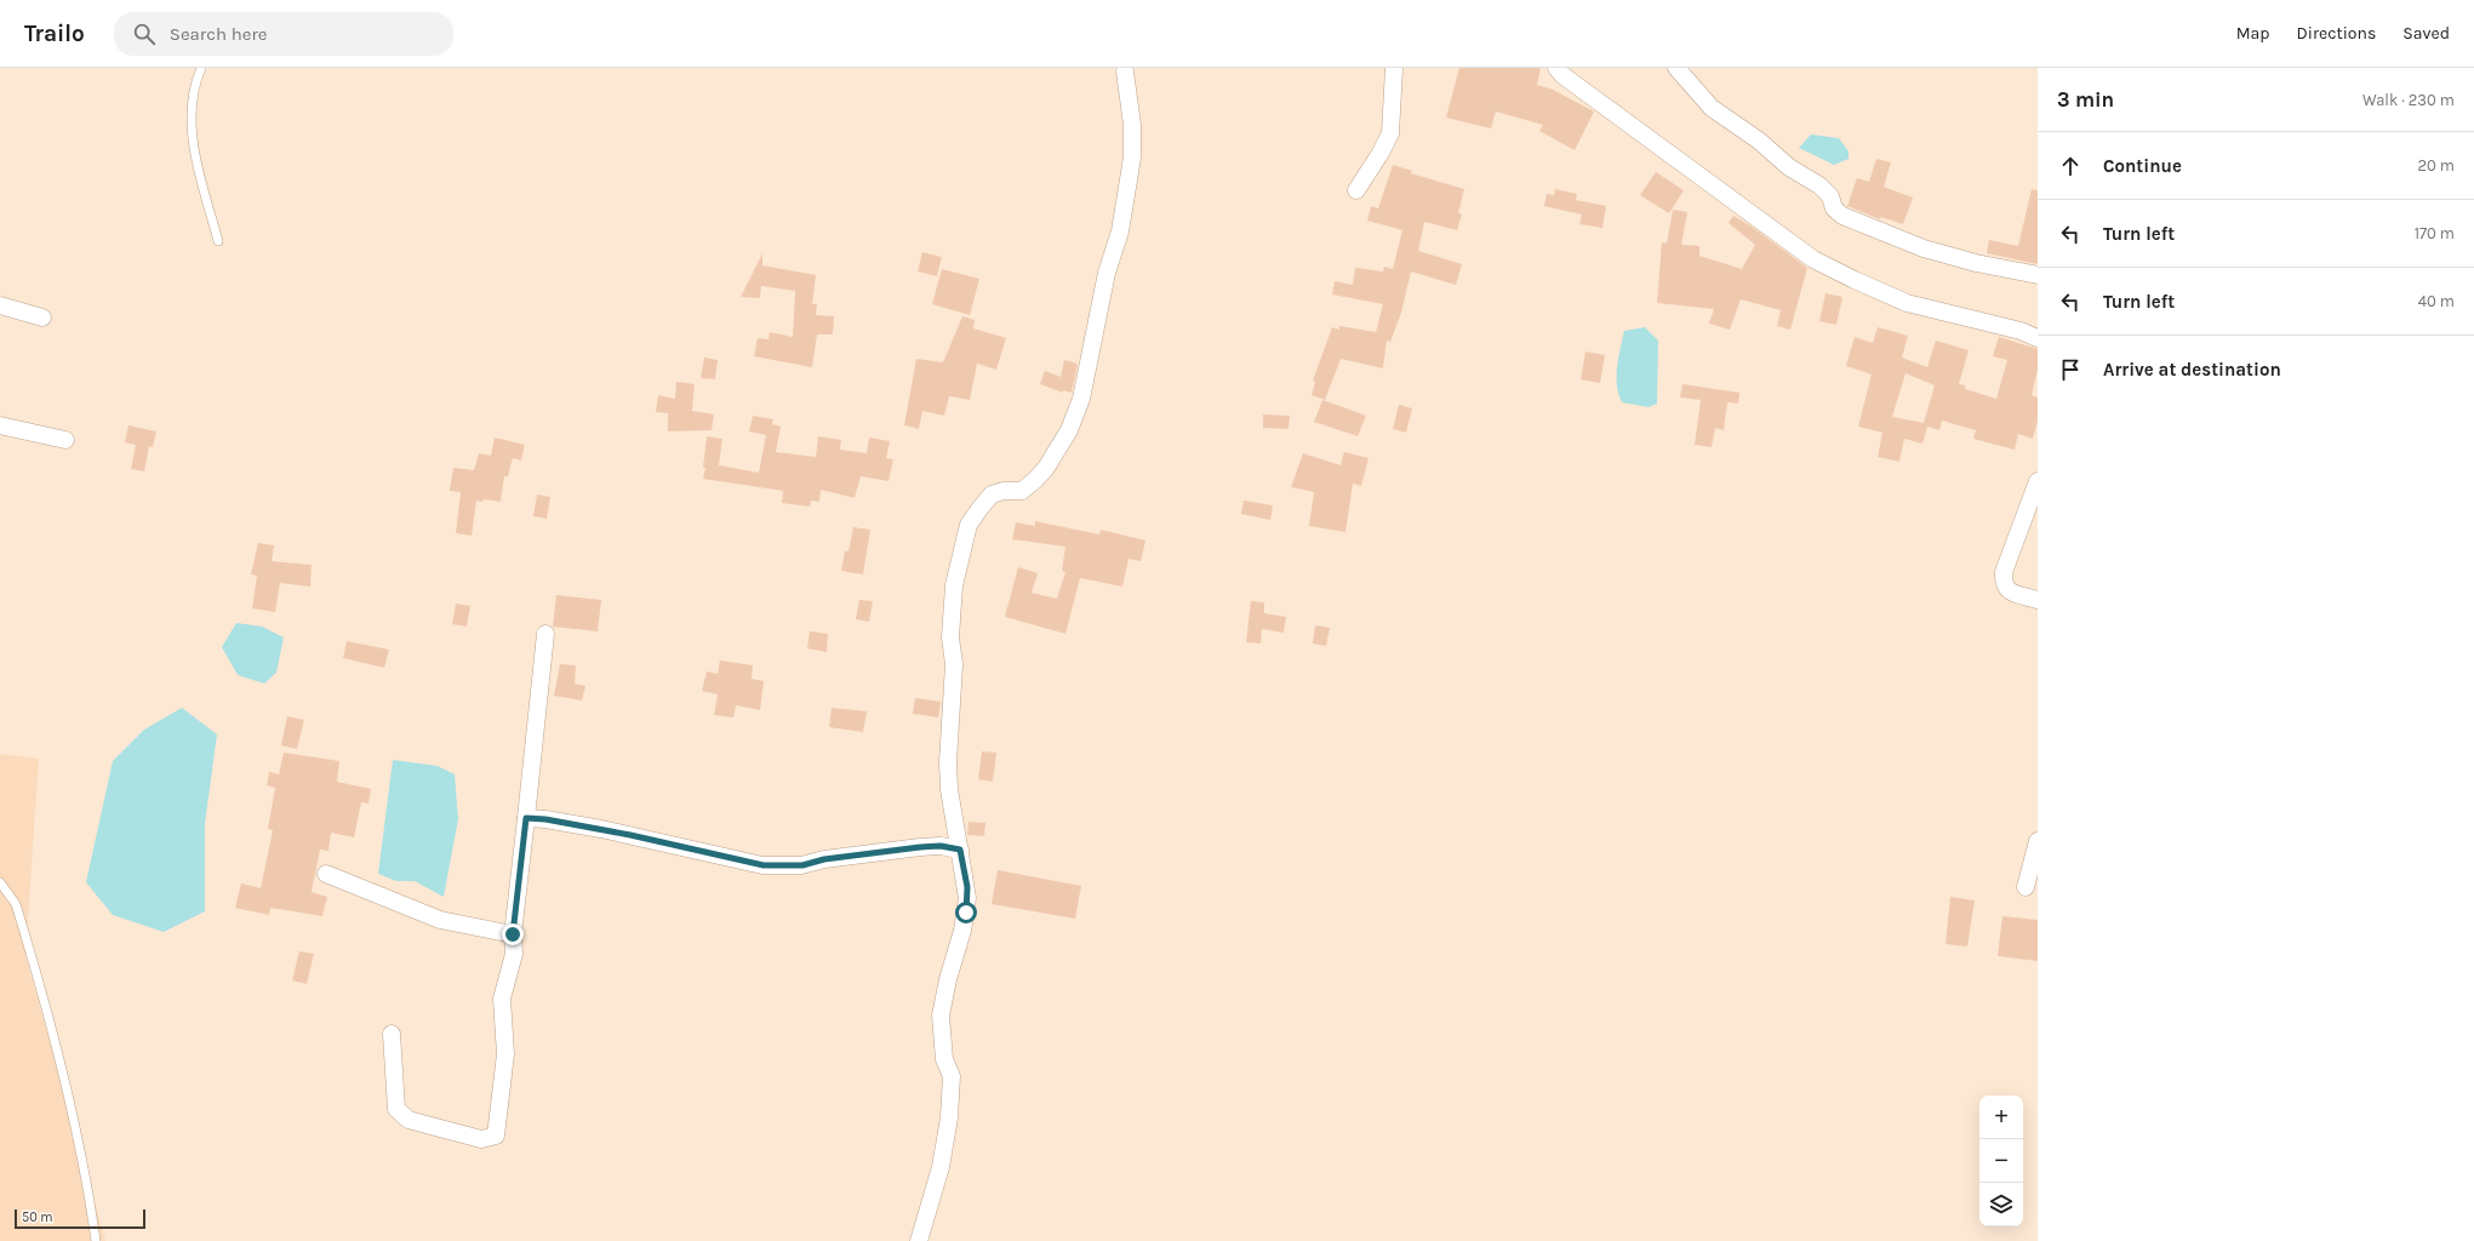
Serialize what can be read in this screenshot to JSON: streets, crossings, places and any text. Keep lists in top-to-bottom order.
{
  "scale_bar": "50 m",
  "page": {
    "header": "Trailo",
    "search": "Search here",
    "nav": ["Map", "Directions", "Saved"],
    "heading": ["3 min", "Walk · 230 m"],
    "list": [
      ["Continue", "20 m"],
      ["Turn left", "170 m"],
      ["Turn left", "40 m"],
      "Arrive at destination"
    ],
    "map_buttons": ["+", "−"],
    "scale": "50 m"
  }
}
